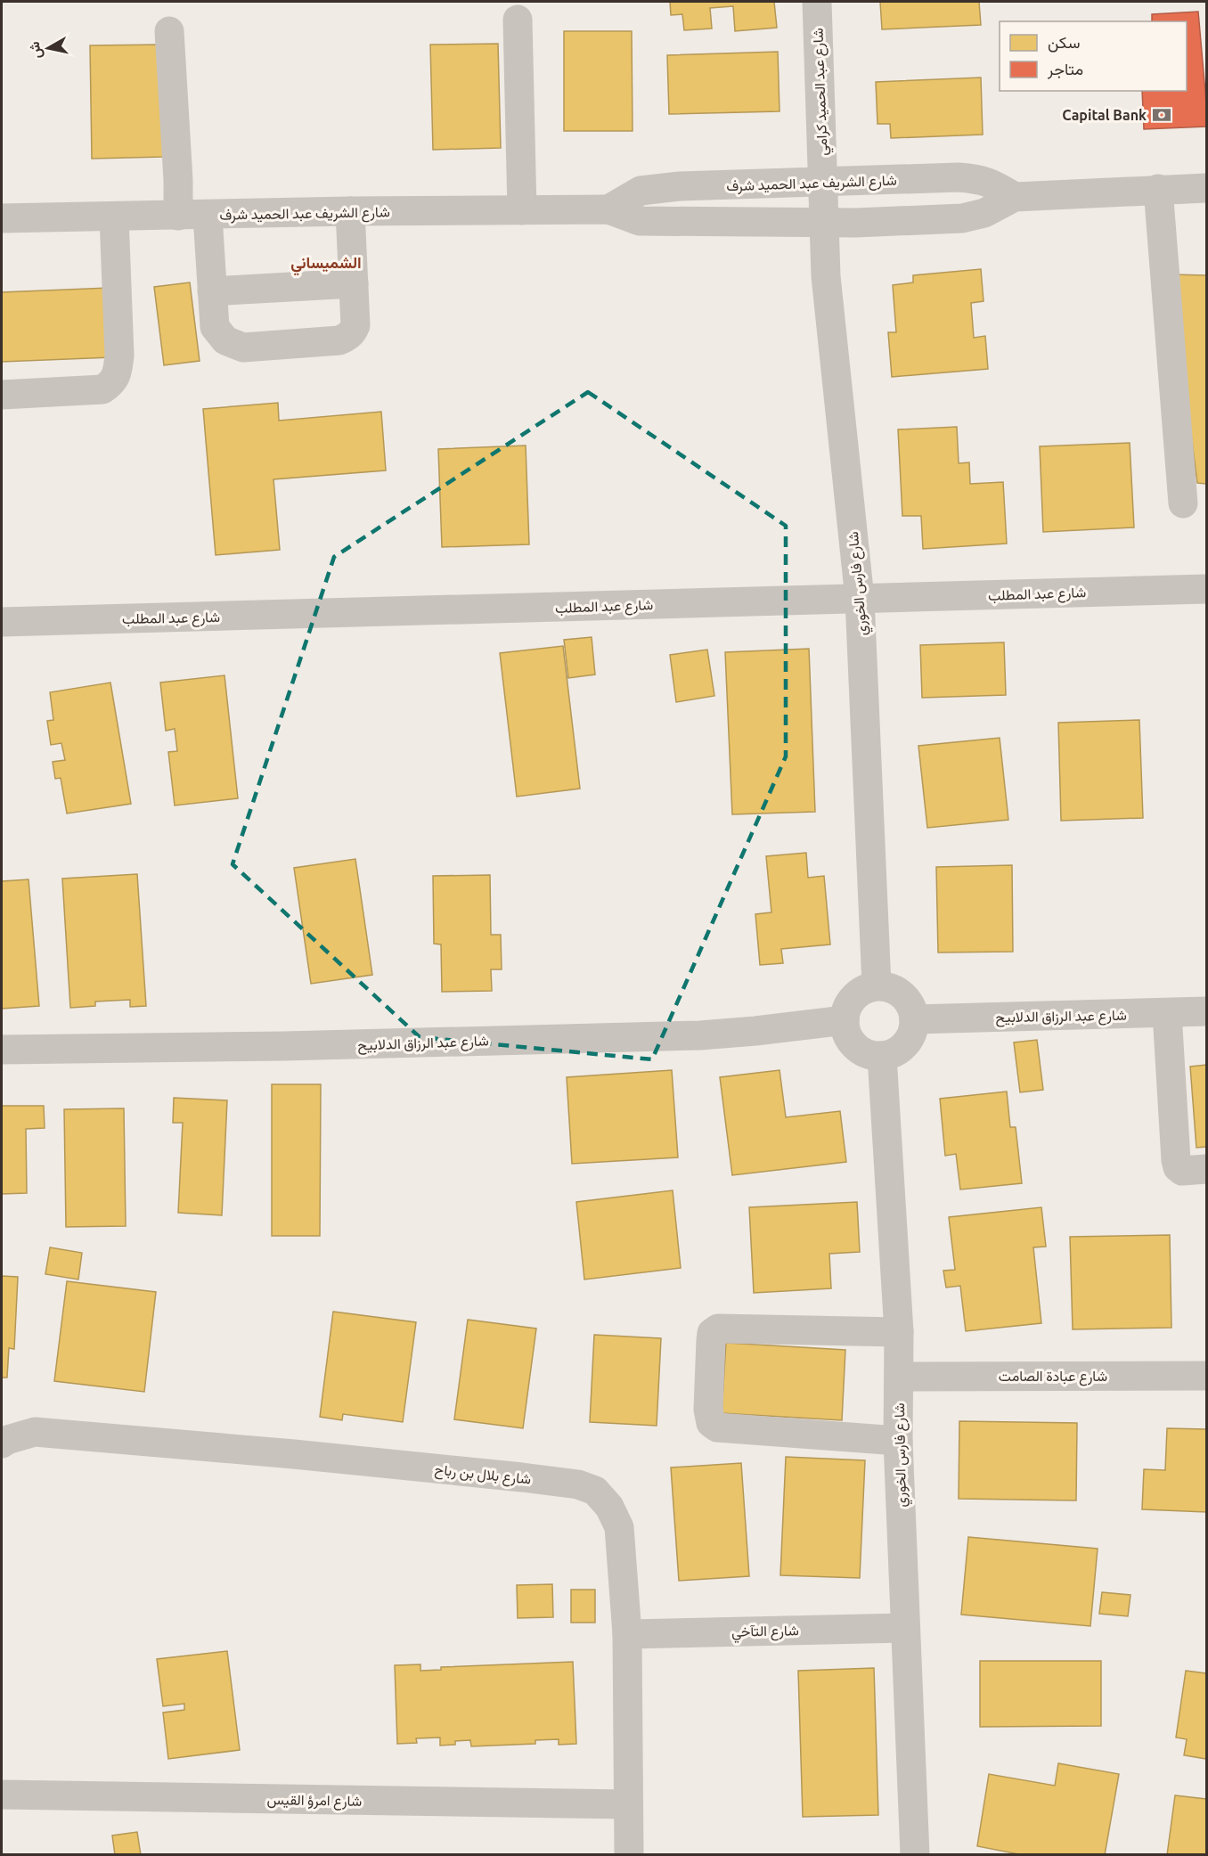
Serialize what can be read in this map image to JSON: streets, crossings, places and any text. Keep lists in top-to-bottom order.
{
  "streets": {
    "street": [
      "شارع عبد الحميد كرامي",
      "شارع الشريف عبد الحميد شرف",
      "شارع فارس الخوري",
      "شارع عبد المطلب",
      "شارع عبد الرزاق الدلابيح",
      "شارع عبادة الصامت",
      "شارع بلال بن رباح",
      "شارع التآخي",
      "شارع امرؤ القيس"
    ]
  },
  "crossings": [
    ["شارع عبد الحميد كرامي", "شارع الشريف عبد الحميد شرف"],
    ["شارع عبد الحميد كرامي", "شارع فارس الخوري"],
    ["شارع الشريف عبد الحميد شرف", "شارع فارس الخوري"],
    ["شارع فارس الخوري", "شارع عبد المطلب"],
    ["شارع فارس الخوري", "شارع عبد الرزاق الدلابيح"],
    ["شارع فارس الخوري", "شارع عبادة الصامت"],
    ["شارع فارس الخوري", "شارع التآخي"],
    ["شارع بلال بن رباح", "شارع التآخي"],
    ["شارع بلال بن رباح", "شارع امرؤ القيس"]
  ],
  "districts": ["الشميساني"],
  "places": {
    "bank": ["Capital Bank"]
  },
  "legend": ["سكن", "متاجر"],
  "north": "left"
}
